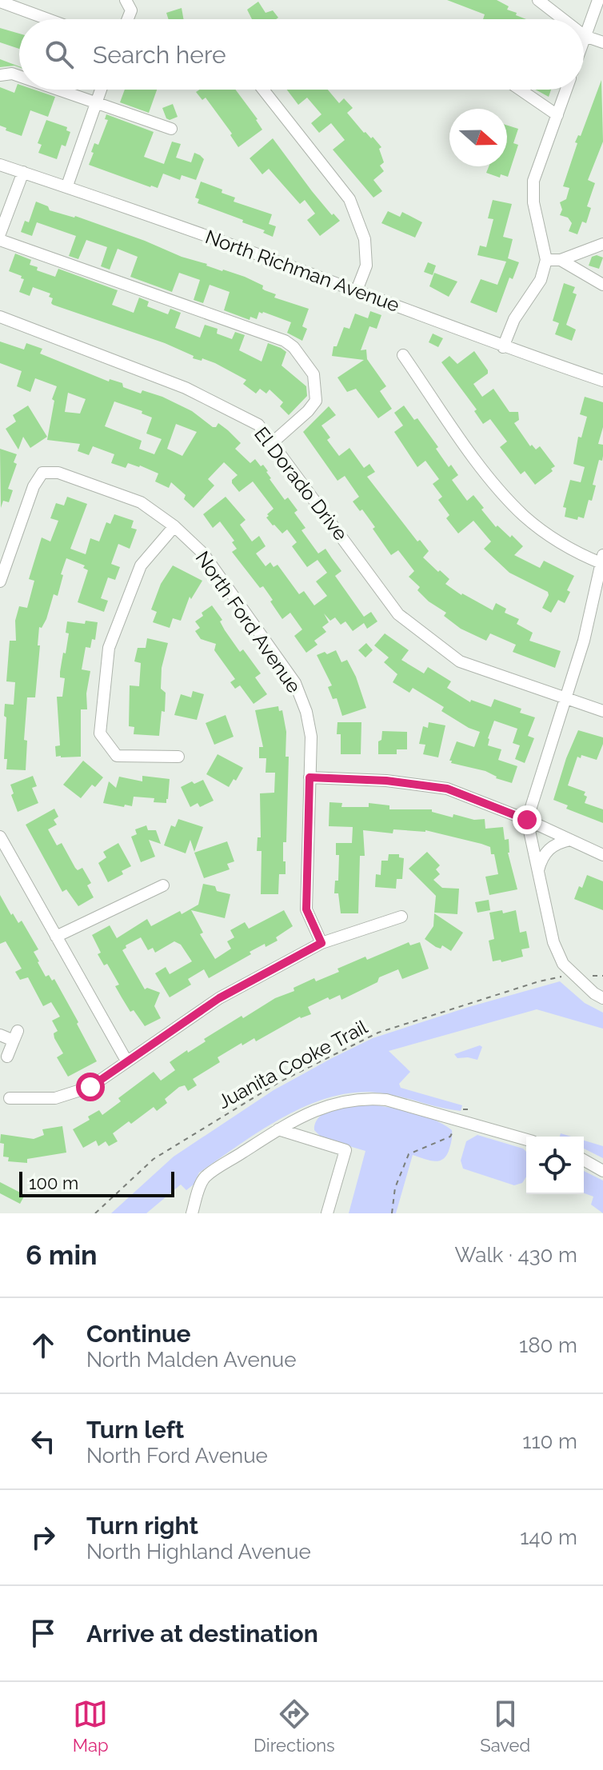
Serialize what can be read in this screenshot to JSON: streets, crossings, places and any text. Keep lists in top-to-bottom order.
{
  "streets": {
    "street": ["North Richman Avenue", "El Dorado Drive", "North Ford Avenue"],
    "path": ["Juanita Cooke Trail"]
  },
  "scale_bar": "100 m",
  "north": "right",
  "page": {
    "search": "Search here",
    "scale": "100 m",
    "heading": ["6 min", "Walk · 430 m"],
    "list": [
      ["Continue", "North Malden Avenue", "180 m"],
      ["Turn left", "North Ford Avenue", "110 m"],
      ["Turn right", "North Highland Avenue", "140 m"],
      "Arrive at destination"
    ],
    "nav": ["Map", "Directions", "Saved"]
  }
}
